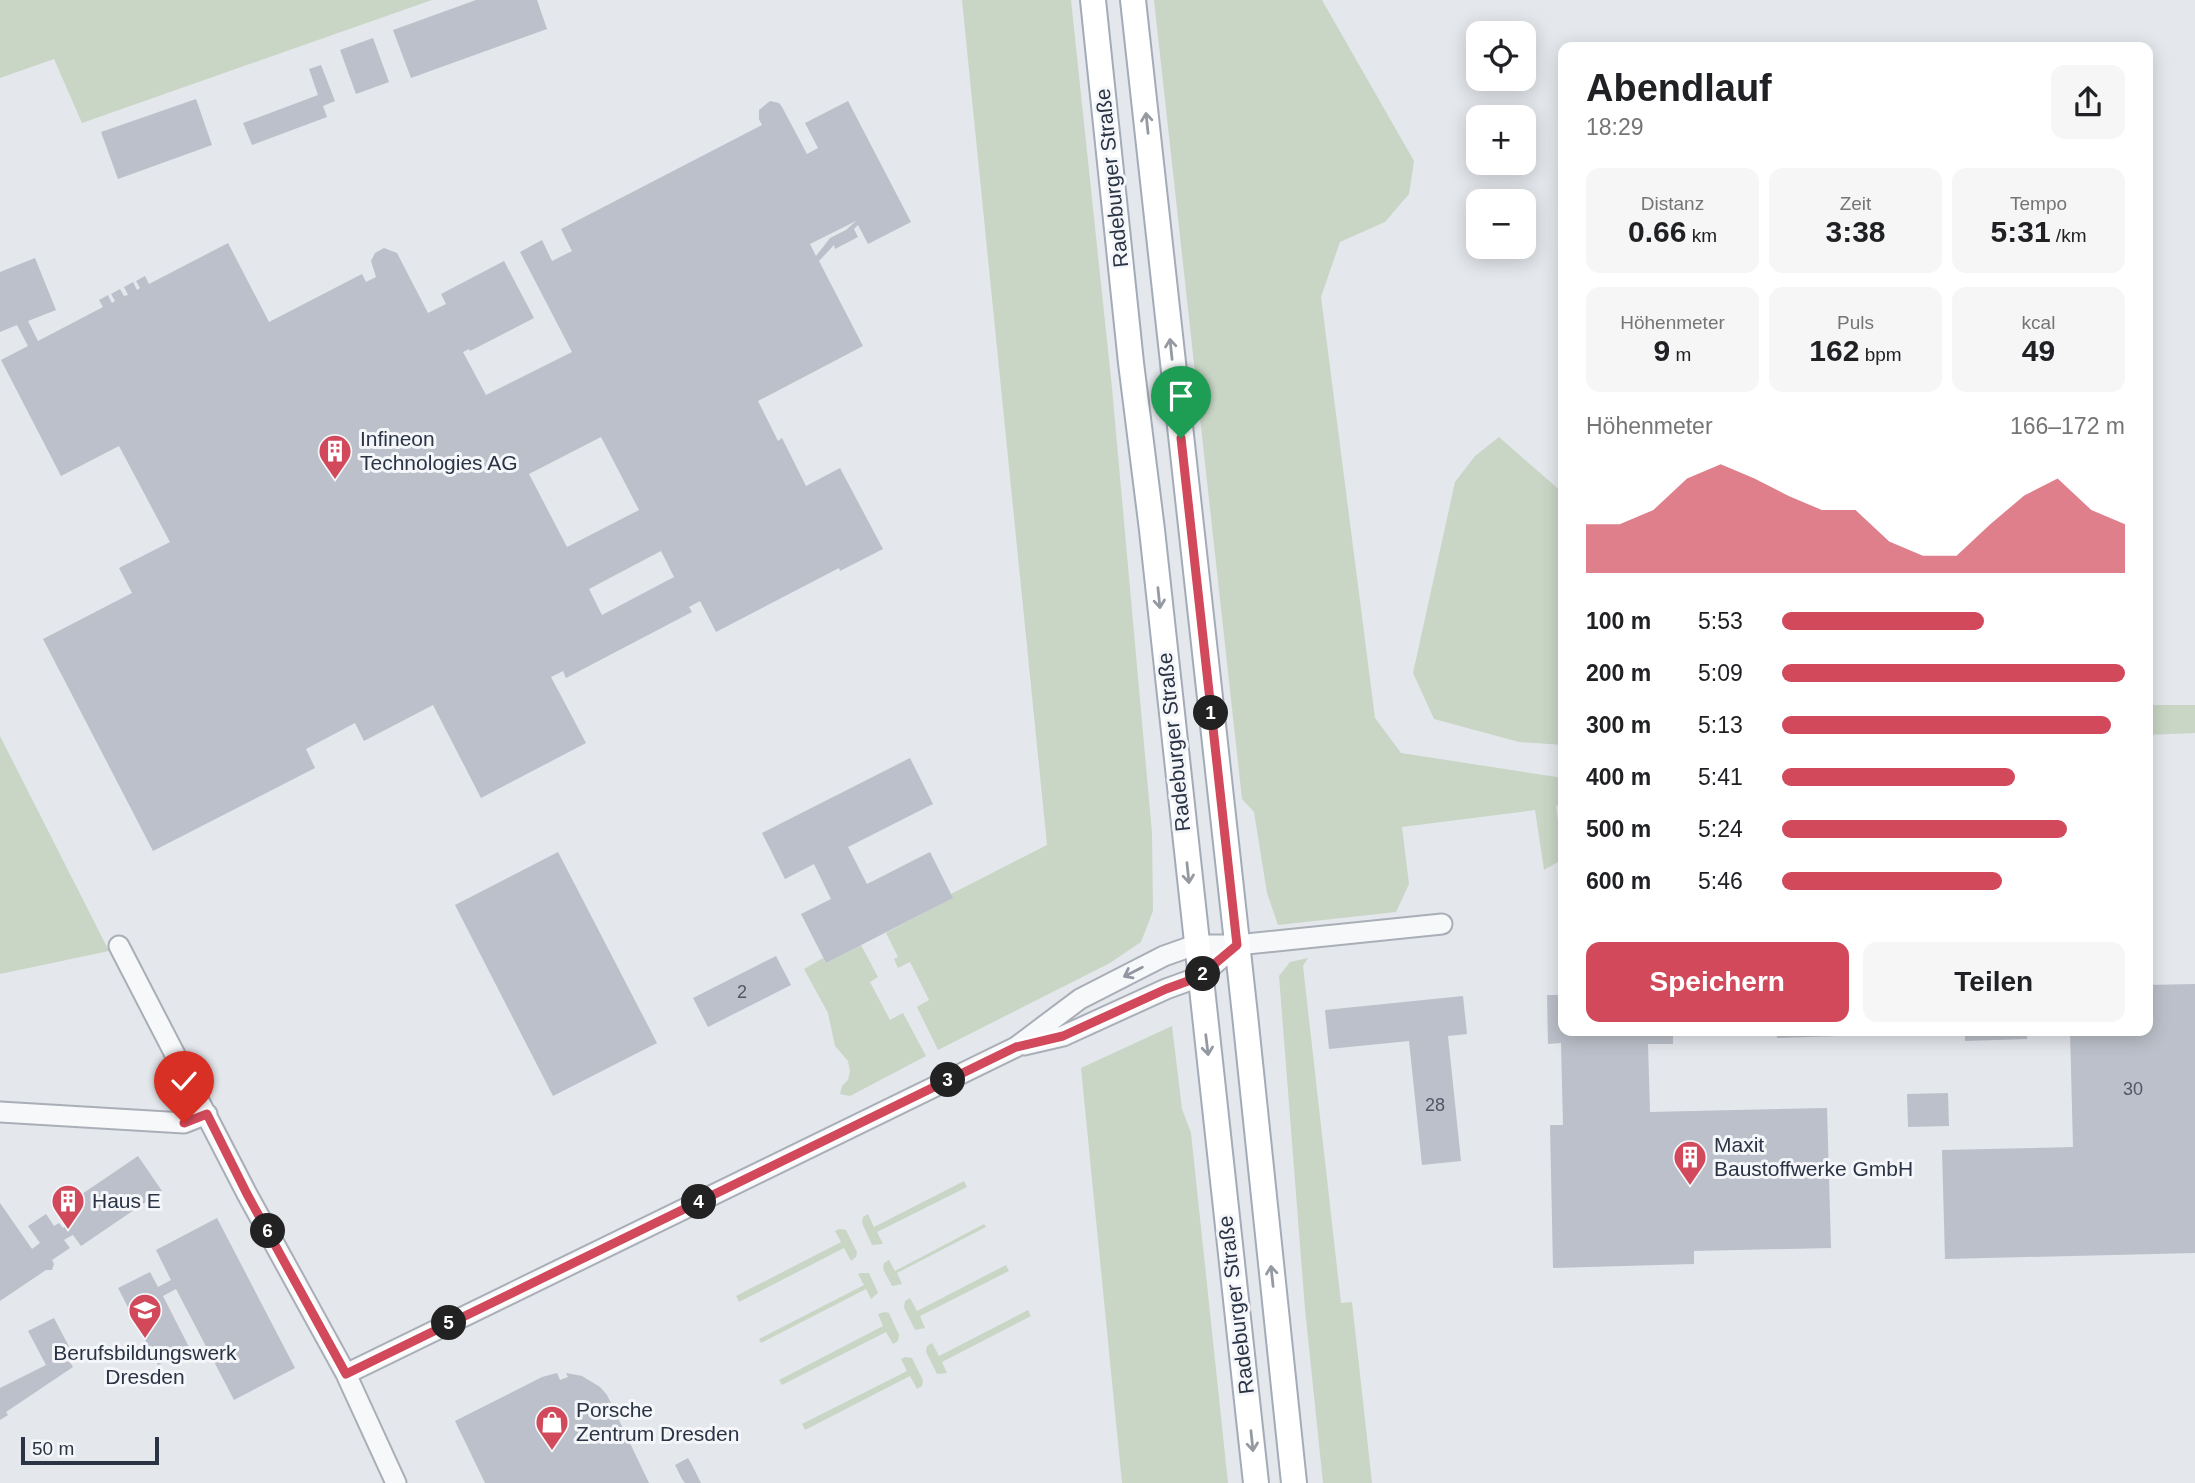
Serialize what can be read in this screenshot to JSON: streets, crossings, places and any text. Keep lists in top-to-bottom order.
{
  "streets": {
    "main road": ["Radeburger Straße"]
  },
  "places": {
    "building": ["Infineon Technologies AG", "Maxit Baustoffwerke GmbH", "Haus E"],
    "school or university": ["Berufsbildungswerk Dresden"],
    "shop": ["Porsche Zentrum Dresden"]
  },
  "house_numbers": ["2", "30", "28"],
  "scale_bar": "50 m",
  "page": {
    "map_buttons": ["+", "−"],
    "heading": ["Abendlauf", "18:29"],
    "stats": [
      ["Distanz", "0.66 km"],
      ["Zeit", "3:38"],
      ["Tempo", "5:31 /km"],
      ["Höhenmeter", "9 m"],
      ["Puls", "162 bpm"],
      ["kcal", "49"]
    ],
    "chart": ["Höhenmeter", "166–172 m"],
    "list": [
      {
        "name": "100 m",
        "note": "5:53"
      },
      {
        "name": "200 m",
        "note": "5:09"
      },
      {
        "name": "300 m",
        "note": "5:13"
      },
      {
        "name": "400 m",
        "note": "5:41"
      },
      {
        "name": "500 m",
        "note": "5:24"
      },
      {
        "name": "600 m",
        "note": "5:46"
      }
    ],
    "pins": [
      "1",
      "2",
      "3",
      "4",
      "6",
      "5"
    ],
    "buttons": ["Speichern", "Teilen"],
    "scale": "50 m"
  }
}
